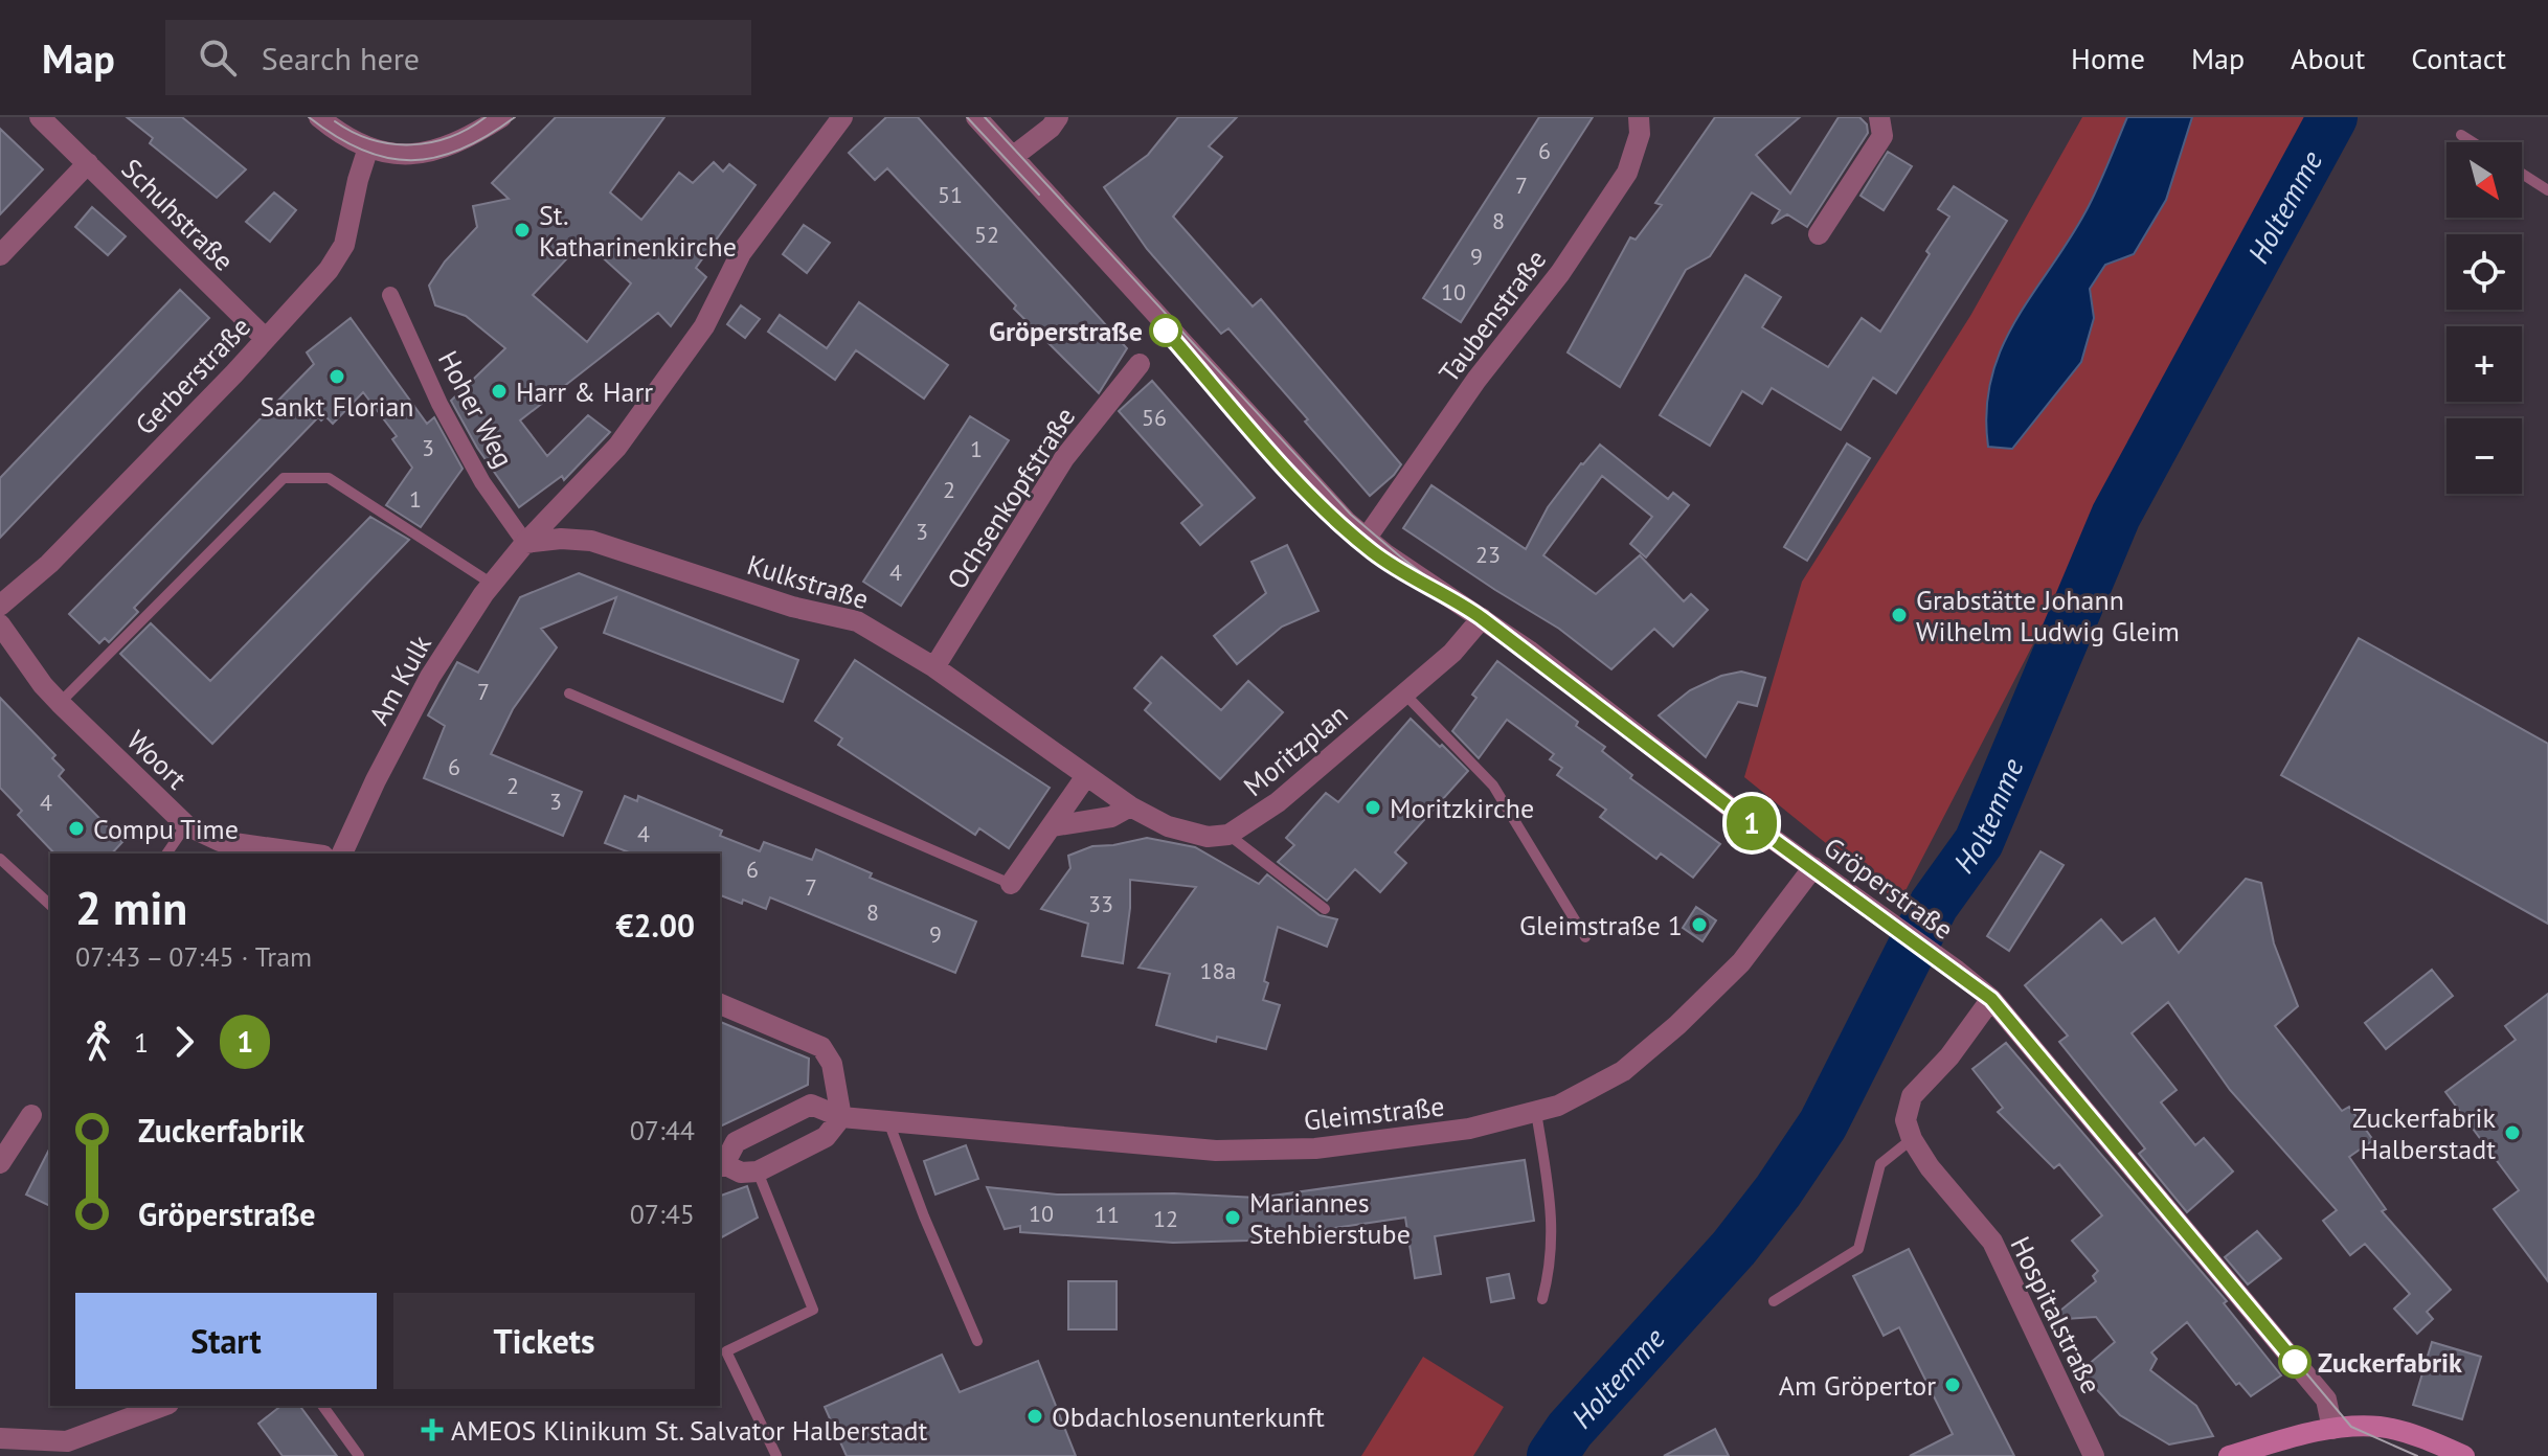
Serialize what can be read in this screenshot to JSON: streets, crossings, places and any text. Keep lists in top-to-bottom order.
{
  "streets": {
    "street": [
      "Schuhstraße",
      "Taubenstraße",
      "Gerberstraße",
      "Hoher Weg",
      "Ochsenkopfstraße",
      "Kulkstraße",
      "Am Kulk",
      "Moritzplan",
      "Woort",
      "Gröperstraße",
      "Gleimstraße",
      "Hospitalstraße"
    ]
  },
  "crossings": [
    ["Schuhstraße", "Gerberstraße"],
    ["Taubenstraße", "Gröperstraße"],
    ["Hoher Weg", "Kulkstraße"],
    ["Hoher Weg", "Am Kulk"],
    ["Ochsenkopfstraße", "Kulkstraße"],
    ["Kulkstraße", "Am Kulk"],
    ["Kulkstraße", "Moritzplan"],
    ["Moritzplan", "Gröperstraße"],
    ["Gröperstraße", "Gleimstraße"]
  ],
  "water": ["Holtemme"],
  "places": {
    "other": [
      "St. Katharinenkirche",
      "Gröperstraße",
      "Sankt Florian",
      "Harr & Harr",
      "Grabstätte Johann Wilhelm Ludwig Gleim",
      "Moritzkirche",
      "Compu Time",
      "Gleimstraße 1",
      "Zuckerfabrik Halberstadt",
      "Mariannes Stehbierstube",
      "Zuckerfabrik",
      "Am Gröpertor",
      "Obdachlosenunterkunft"
    ],
    "health": ["AMEOS Klinikum St. Salvator Halberstadt"]
  },
  "lines": ["tram line 1"],
  "house_numbers": [
    "6",
    "7",
    "51",
    "8",
    "52",
    "9",
    "10",
    "56",
    "3",
    "1",
    "2",
    "1",
    "3",
    "23",
    "4",
    "7",
    "6",
    "2",
    "3",
    "4",
    "4",
    "6",
    "7",
    "33",
    "8",
    "9",
    "18a",
    "10",
    "11",
    "12"
  ],
  "north": "bottom right",
  "page": {
    "header": "Map",
    "search": "Search here",
    "nav": [
      "Home",
      "Map",
      "About",
      "Contact"
    ],
    "on_map": "1",
    "map_buttons": ["+", "−"],
    "heading": ["2 min", "07:43 – 07:45 · Tram", "€2.00"],
    "legs": ["1", "1"],
    "list": [
      {
        "name": "Zuckerfabrik",
        "value": "07:44"
      },
      {
        "name": "Gröperstraße",
        "value": "07:45"
      }
    ],
    "buttons": ["Start", "Tickets"]
  }
}
